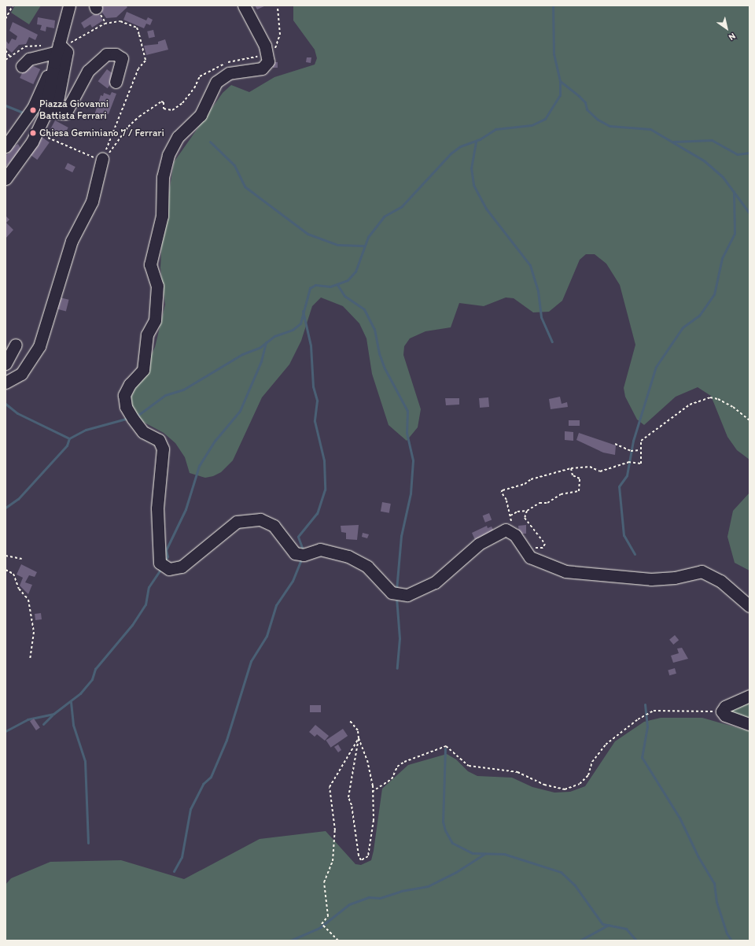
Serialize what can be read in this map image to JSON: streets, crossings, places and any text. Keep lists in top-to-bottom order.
{
  "places": ["Piazza Giovanni Battista Ferrari", "Chiesa Geminiano 7 / Ferrari"],
  "north": "bottom right"
}
